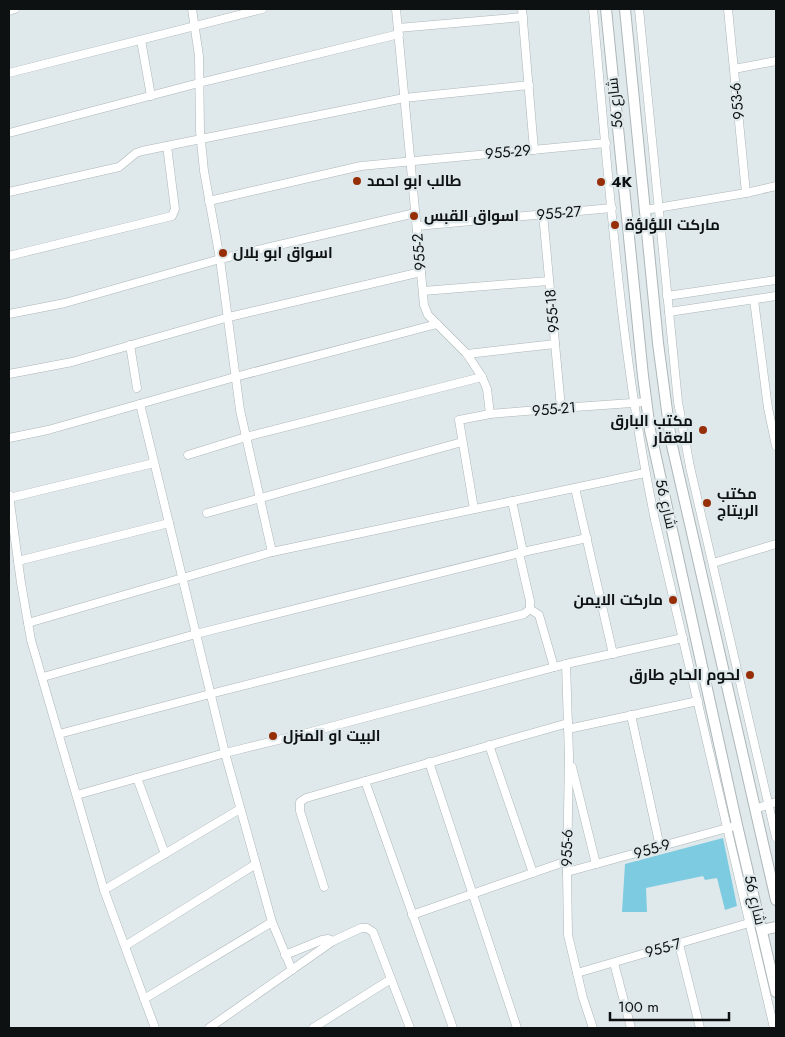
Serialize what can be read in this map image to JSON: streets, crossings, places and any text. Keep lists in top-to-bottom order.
{
  "streets": {
    "street": [
      "953-6",
      "شارع 56",
      "955-29",
      "955-27",
      "955-2",
      "955-18",
      "955-21",
      "955-6",
      "955-9",
      "955-7"
    ]
  },
  "crossings": [
    ["شارع 56", "955-21"],
    ["شارع 56", "955-9"],
    ["955-29", "955-2"],
    ["955-27", "955-2"],
    ["955-27", "955-18"],
    ["955-2", "955-21"],
    ["955-18", "955-21"],
    ["955-6", "955-9"],
    ["955-6", "955-7"]
  ],
  "places": [
    "طالب ابو احمد",
    "4K",
    "اسواق القبس",
    "ماركت اللؤلؤة",
    "اسواق ابو بلال",
    "مكتب البارق للعقار",
    "مكتب الريتاج",
    "ماركت الايمن",
    "لحوم الحاج طارق",
    "البيت او المنزل"
  ],
  "scale_bar": "100 m"
}
